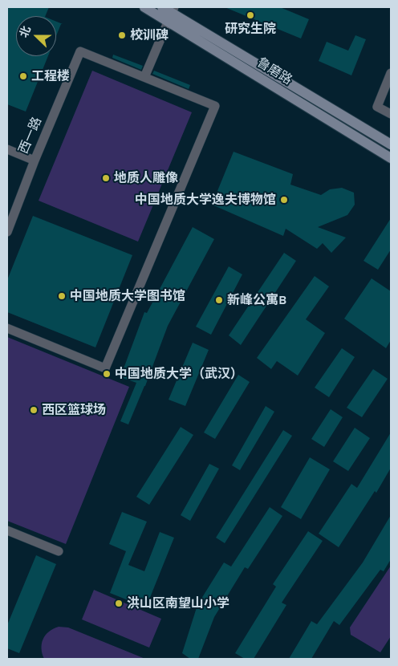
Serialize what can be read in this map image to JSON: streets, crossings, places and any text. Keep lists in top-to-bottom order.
{
  "streets": {
    "main road": ["鲁磨路"],
    "street": ["西一路"]
  },
  "places": [
    "研究生院",
    "校训碑",
    "工程楼",
    "地质人雕像",
    "中国地质大学逸夫博物馆",
    "中国地质大学图书馆",
    "新峰公寓B",
    "中国地质大学（武汉）",
    "西区篮球场",
    "洪山区南望山小学"
  ],
  "north": "left"
}
